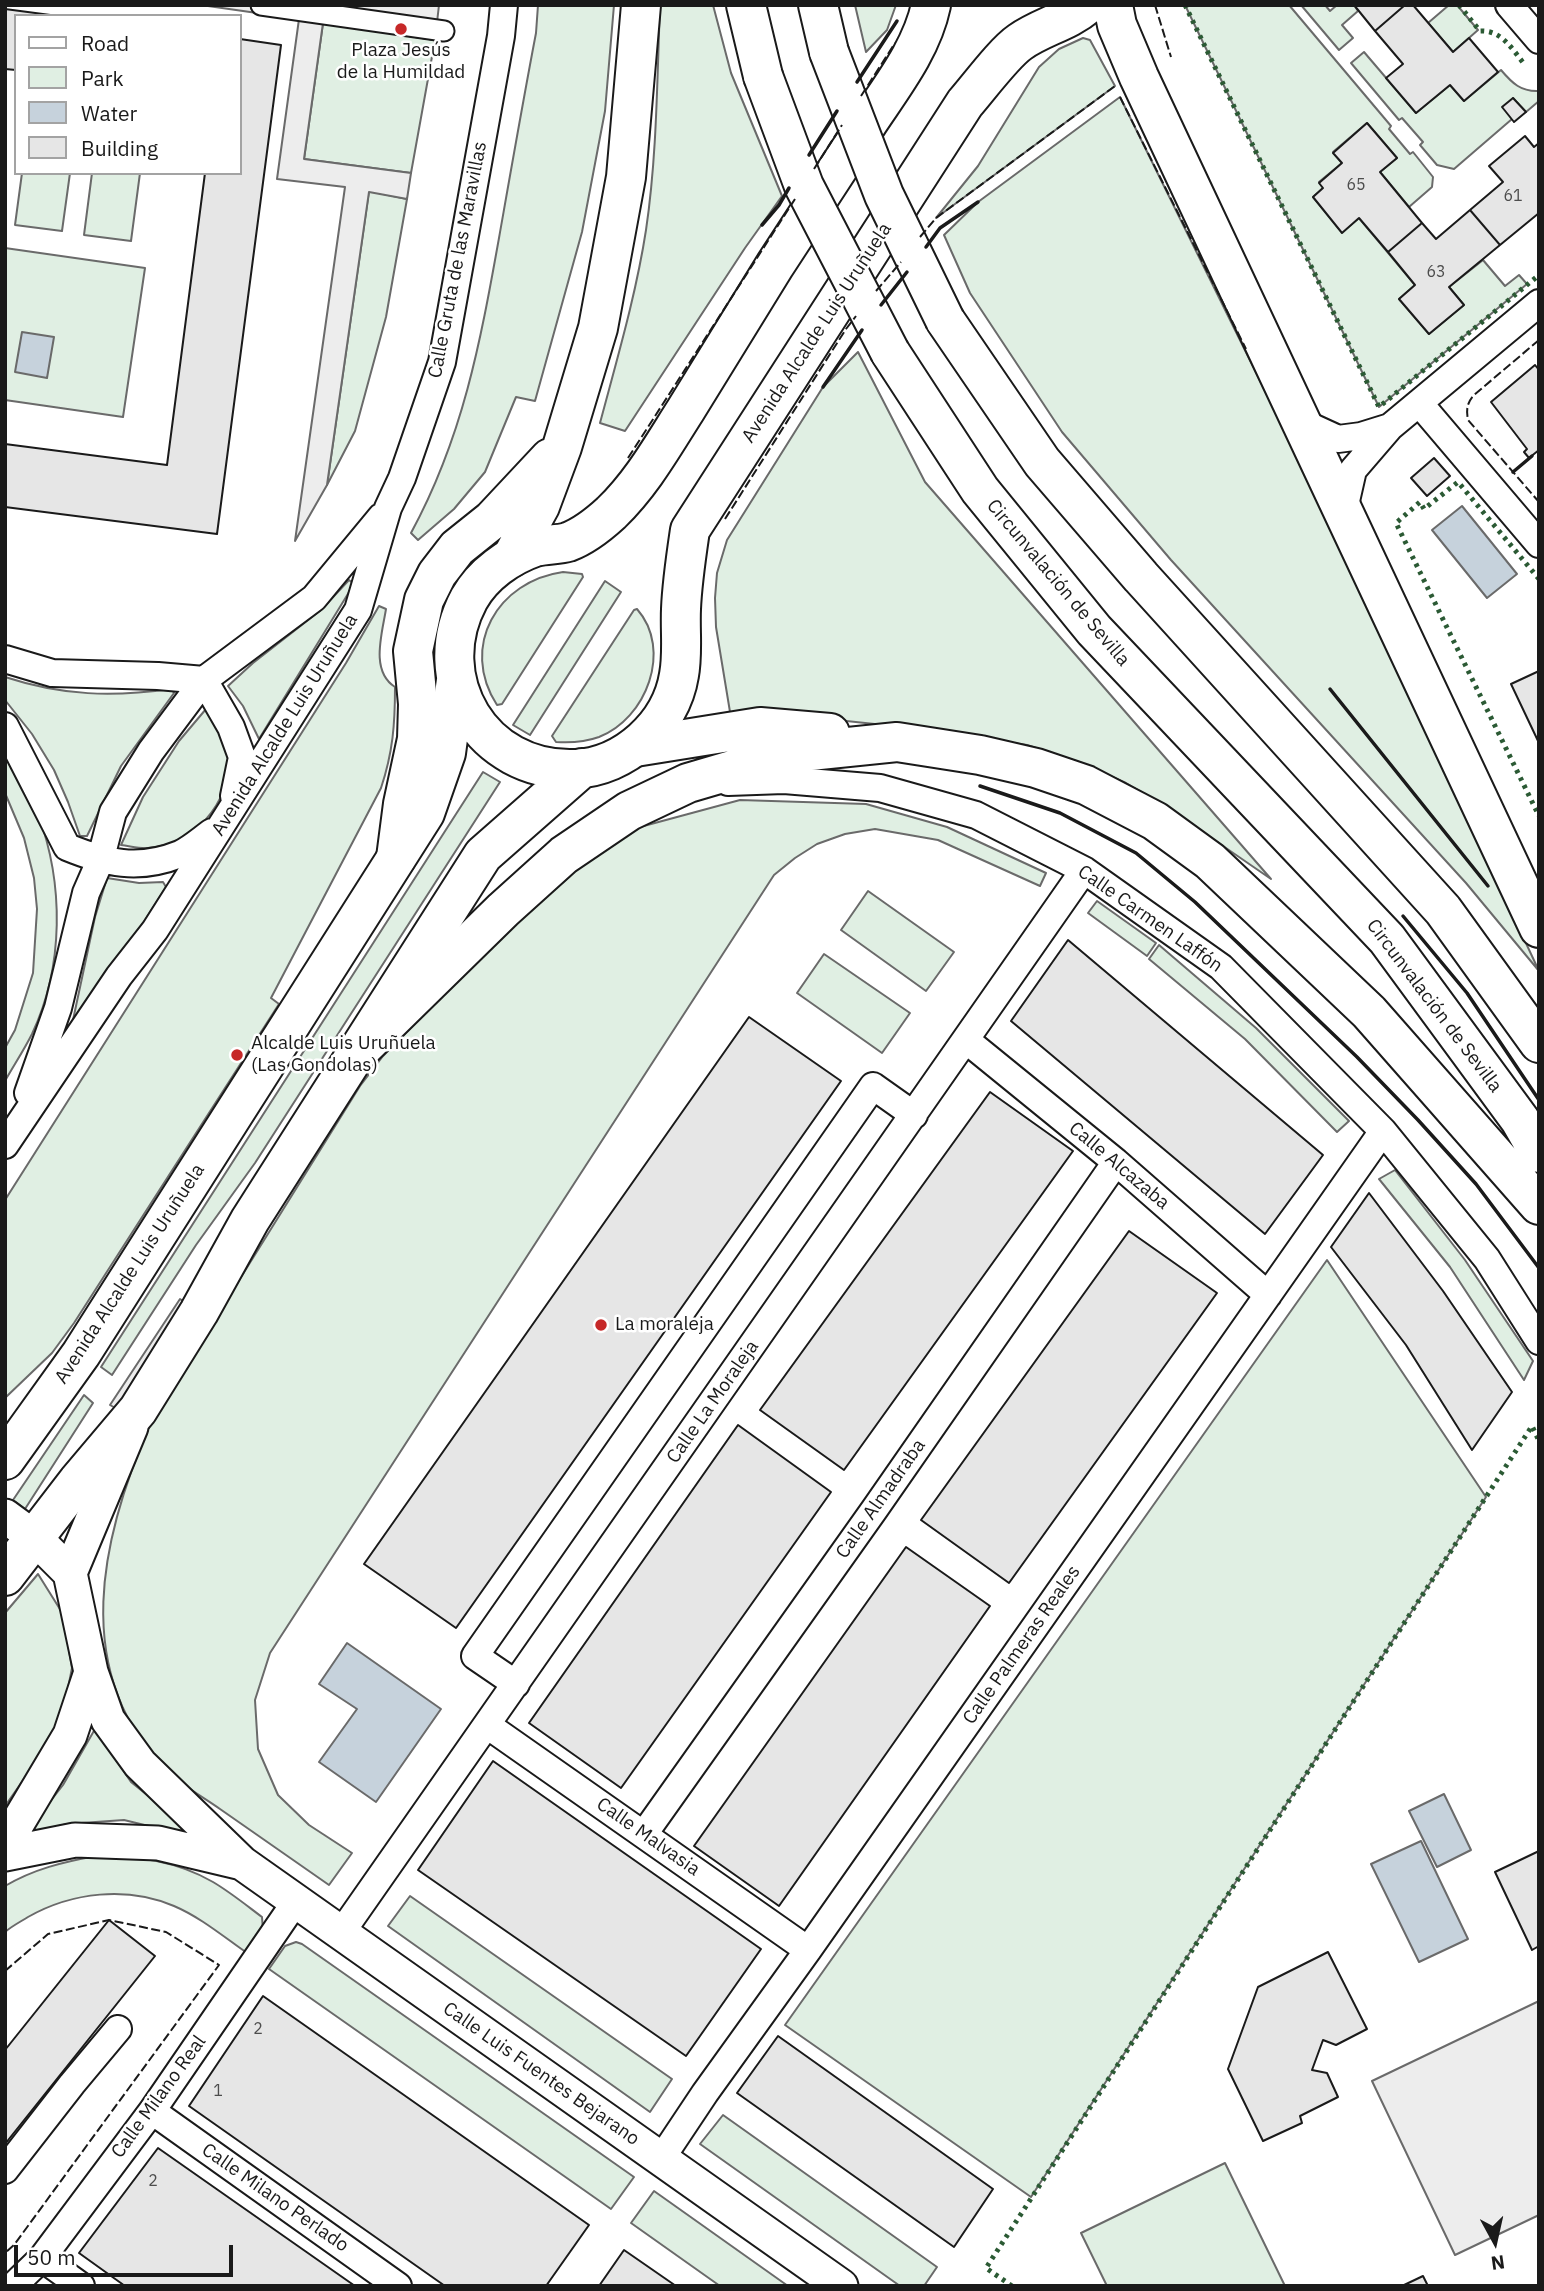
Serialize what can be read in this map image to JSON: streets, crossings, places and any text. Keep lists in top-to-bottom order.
{
  "streets": {
    "main road": ["Avenida Alcalde Luis Uruñuela", "Circunvalación de Sevilla"],
    "street": [
      "Calle Gruta de las Maravillas",
      "Calle Carmen Laffón",
      "Calle Alcazaba",
      "Calle La Moraleja",
      "Calle Almadraba",
      "Calle Palmeras Reales",
      "Calle Malvasia",
      "Calle Luis Fuentes Bejarano",
      "Calle Milano Real",
      "Calle Milano Perlado"
    ]
  },
  "crossings": [
    ["Calle Gruta de las Maravillas", "Avenida Alcalde Luis Uruñuela"],
    ["Calle Carmen Laffón", "Calle La Moraleja"],
    ["Calle Carmen Laffón", "Calle Palmeras Reales"],
    ["Calle Alcazaba", "Calle La Moraleja"],
    ["Calle Alcazaba", "Calle Almadraba"],
    ["Calle Alcazaba", "Calle Palmeras Reales"],
    ["Calle La Moraleja", "Calle Malvasia"],
    ["Calle La Moraleja", "Calle Luis Fuentes Bejarano"],
    ["Calle Almadraba", "Calle Malvasia"],
    ["Calle Palmeras Reales", "Calle Malvasia"],
    ["Calle Palmeras Reales", "Calle Luis Fuentes Bejarano"],
    ["Calle Luis Fuentes Bejarano", "Calle Milano Real"],
    ["Calle Milano Real", "Calle Milano Perlado"]
  ],
  "places": ["Plaza Jesús de la Humildad", "Alcalde Luis Uruñuela (Las Gondolas)", "La moraleja"],
  "house_numbers": [
    "65",
    "61",
    "63",
    "2",
    "1",
    "2"
  ],
  "legend": [
    "Road",
    "Park",
    "Water",
    "Building"
  ],
  "scale_bar": "50 m",
  "north": "bottom"
}
